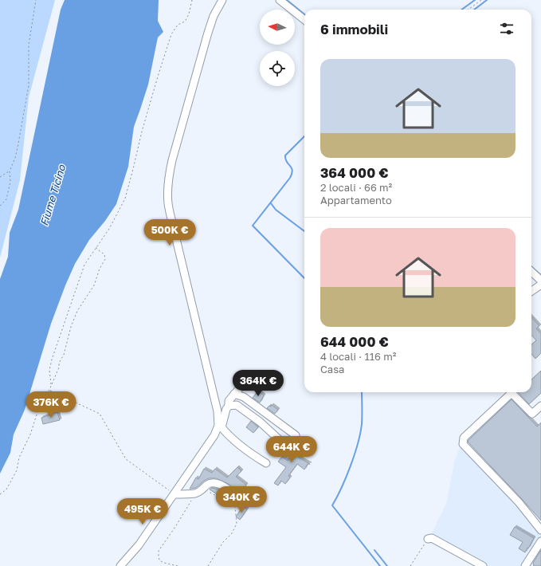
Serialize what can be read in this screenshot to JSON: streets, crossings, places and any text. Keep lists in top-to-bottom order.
{
  "water": ["Fiume Ticino"],
  "north": "left",
  "page": {
    "heading": "6 immobili",
    "list": [
      {
        "name": "364 000 €",
        "note": "2 locali · 66 m² · Appartamento"
      },
      {
        "name": "644 000 €",
        "note": "4 locali · 116 m² · Casa"
      }
    ],
    "price": [
      "500K €",
      "364K €",
      "376K €",
      "644K €",
      "340K €",
      "495K €"
    ]
  }
}
